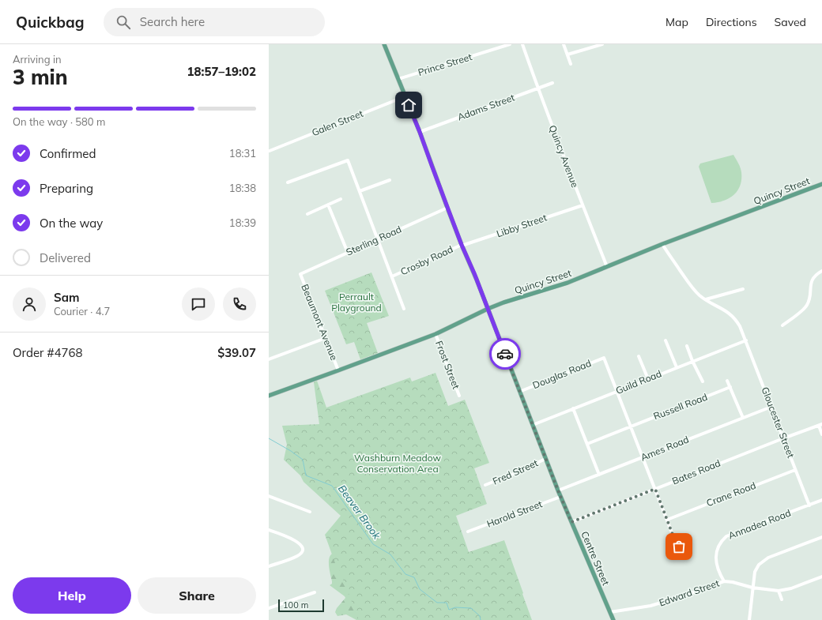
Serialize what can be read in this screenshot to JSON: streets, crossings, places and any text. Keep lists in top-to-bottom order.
{
  "streets": {
    "main road": ["Quincy Street", "Centre Street"],
    "street": [
      "Prince Street",
      "Adams Street",
      "Galen Street",
      "Quincy Avenue",
      "Libby Street",
      "Sterling Road",
      "Crosby Road",
      "Beaumont Avenue",
      "Frost Street",
      "Douglas Road",
      "Guild Road",
      "Russell Road",
      "Gloucester Street",
      "Ames Road",
      "Fred Street",
      "Bates Road",
      "Crane Road",
      "Harold Street",
      "Annadea Road",
      "Edward Street"
    ]
  },
  "crossings": [
    ["Prince Street", "Centre Street"],
    ["Adams Street", "Quincy Avenue"],
    ["Adams Street", "Centre Street"],
    ["Galen Street", "Centre Street"],
    ["Quincy Avenue", "Quincy Street"],
    ["Quincy Avenue", "Libby Street"],
    ["Quincy Street", "Beaumont Avenue"],
    ["Quincy Street", "Frost Street"],
    ["Quincy Street", "Gloucester Street"],
    ["Quincy Street", "Centre Street"],
    ["Libby Street", "Crosby Road"],
    ["Libby Street", "Centre Street"],
    ["Sterling Road", "Beaumont Avenue"],
    ["Sterling Road", "Centre Street"],
    ["Crosby Road", "Centre Street"],
    ["Douglas Road", "Guild Road"],
    ["Douglas Road", "Centre Street"],
    ["Guild Road", "Gloucester Street"],
    ["Guild Road", "Centre Street"],
    ["Gloucester Street", "Ames Road"],
    ["Gloucester Street", "Bates Road"],
    ["Gloucester Street", "Crane Road"],
    ["Gloucester Street", "Annadea Road"],
    ["Ames Road", "Centre Street"],
    ["Fred Street", "Centre Street"],
    ["Bates Road", "Centre Street"],
    ["Harold Street", "Centre Street"],
    ["Annadea Road", "Edward Street"],
    ["Centre Street", "Edward Street"]
  ],
  "water": ["Beaver Brook"],
  "parks": ["Perrault Playground", "Washburn Meadow Conservation Area"],
  "scale_bar": "100 m",
  "page": {
    "header": "Quickbag",
    "search": "Search here",
    "nav": ["Map", "Directions", "Saved"],
    "heading": ["3 min", "Arriving in", "18:57–19:02"],
    "panel": [
      "Sam",
      "Courier · 4.7",
      "Order #4768",
      "$39.07"
    ],
    "bar": "On the way · 580 m",
    "list": [
      ["Confirmed", "18:31"],
      ["Preparing", "18:38"],
      ["On the way", "18:39"],
      "Delivered"
    ],
    "buttons": ["Help", "Share"],
    "scale": "100 m"
  }
}
